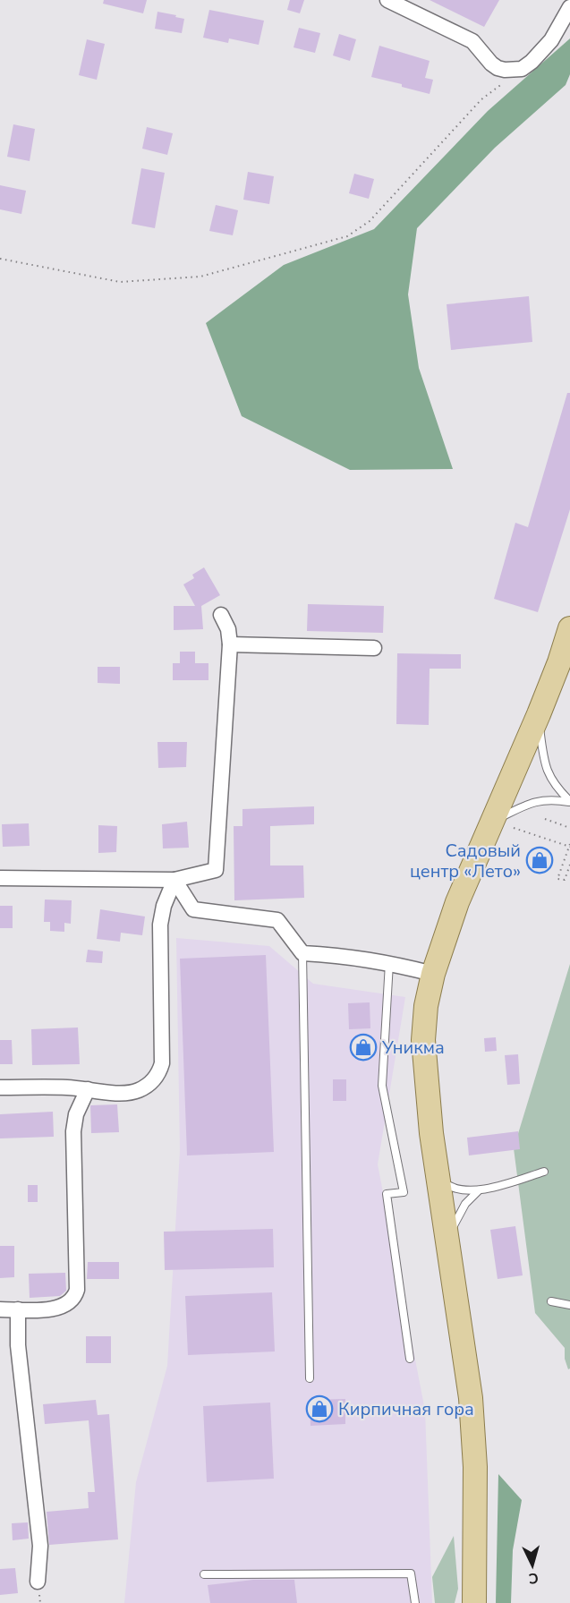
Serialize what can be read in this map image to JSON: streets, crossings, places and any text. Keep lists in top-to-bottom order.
{
  "places": {
    "shop": ["Садовый центр «Лето»", "Уникма", "Кирпичная гора"]
  },
  "north": "bottom"
}
